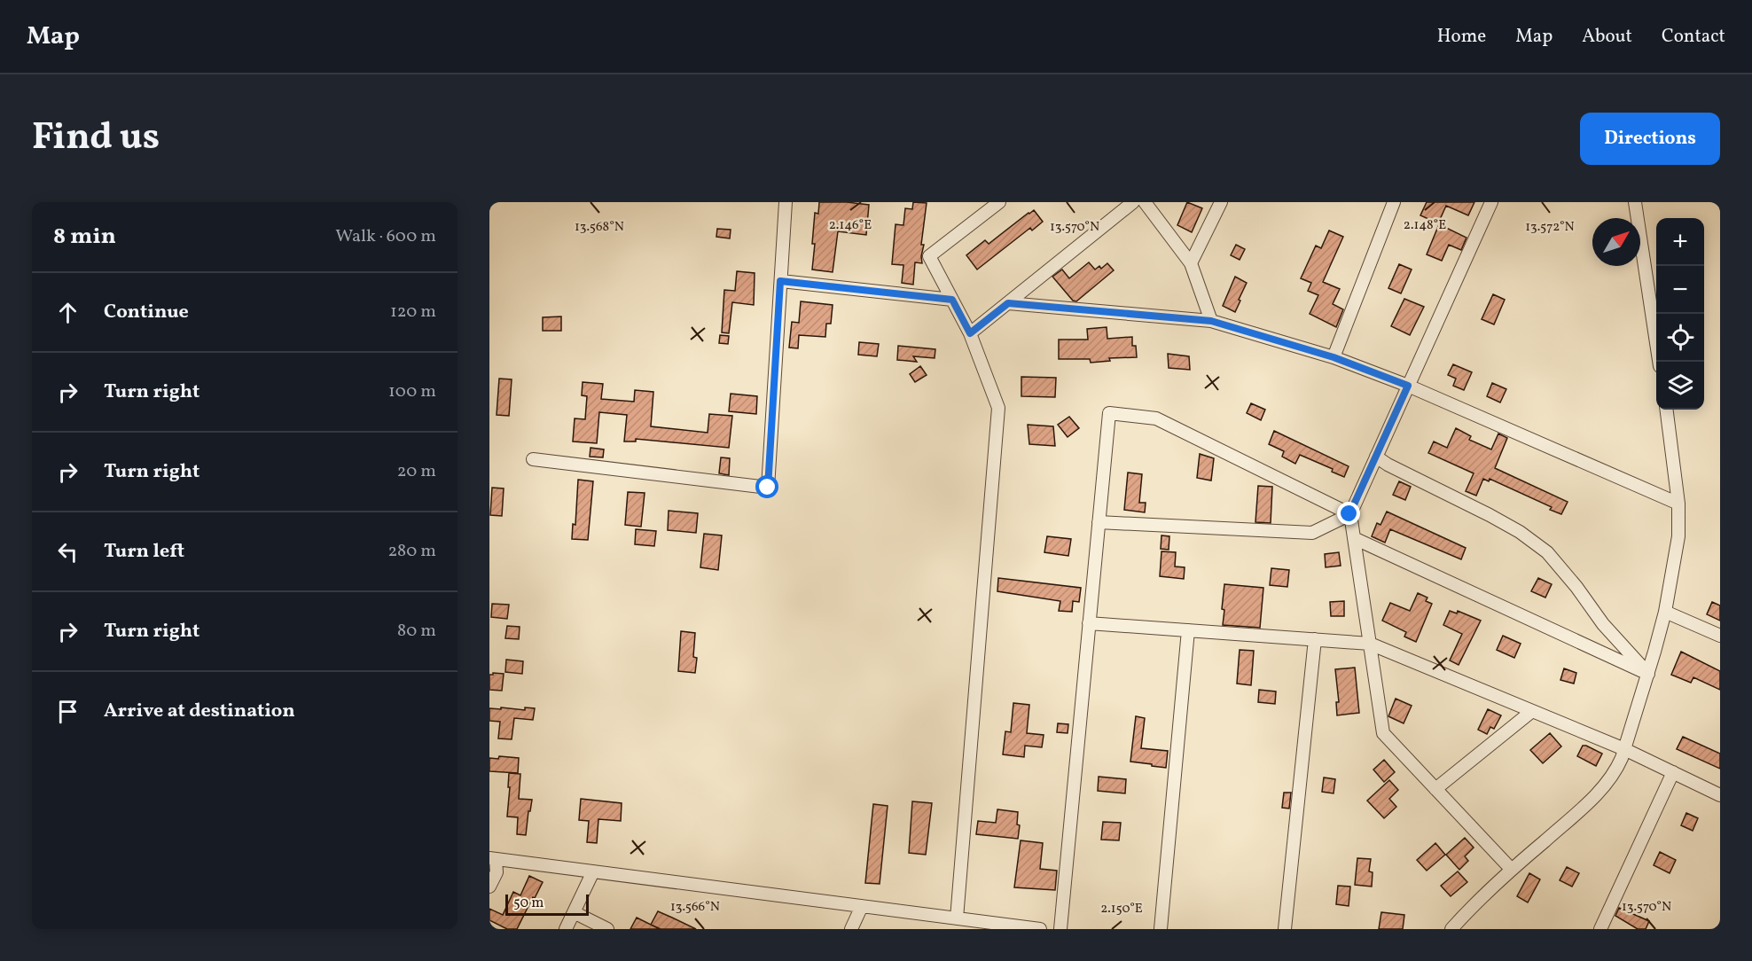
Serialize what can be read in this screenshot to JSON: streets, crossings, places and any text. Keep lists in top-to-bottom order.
{
  "scale_bar": "50 m",
  "north": "top right",
  "page": {
    "header": "Map",
    "nav": [
      "Home",
      "Map",
      "About",
      "Contact"
    ],
    "title": "Find us",
    "buttons": "Directions",
    "heading": ["8 min", "Walk · 600 m"],
    "map_buttons": ["+", "−"],
    "list": [
      ["Continue", "120 m"],
      ["Turn right", "100 m"],
      ["Turn right", "20 m"],
      ["Turn left", "280 m"],
      ["Turn right", "80 m"],
      "Arrive at destination"
    ],
    "scale": "50 m"
  },
  "coordinates": [
    "2.146°E",
    "2.148°E",
    "13.568°N",
    "13.570°N",
    "13.572°N",
    "13.566°N",
    "2.150°E"
  ]
}
